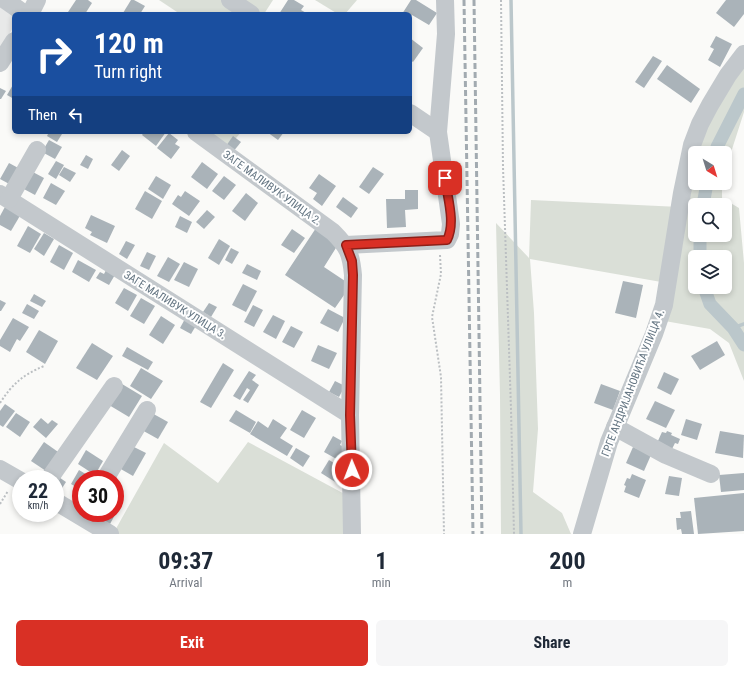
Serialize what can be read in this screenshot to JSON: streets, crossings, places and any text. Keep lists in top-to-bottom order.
{
  "streets": {
    "street": ["ЗАГЕ МАЛИВУК УЛИЦА 2.", "ЗАГЕ МАЛИВУК УЛИЦА 3.", "ГРГЕ АНДРИЈАНОВИЋА УЛИЦА 4."]
  },
  "north": "bottom right",
  "page": {
    "turn": ["120 m", "Turn right"],
    "then": "Then",
    "speed": "22 km/h",
    "limit": "30",
    "eta": [
      "09:37",
      "Arrival",
      "1",
      "min",
      "200",
      "m"
    ],
    "buttons": ["Exit", "Share"]
  }
}
